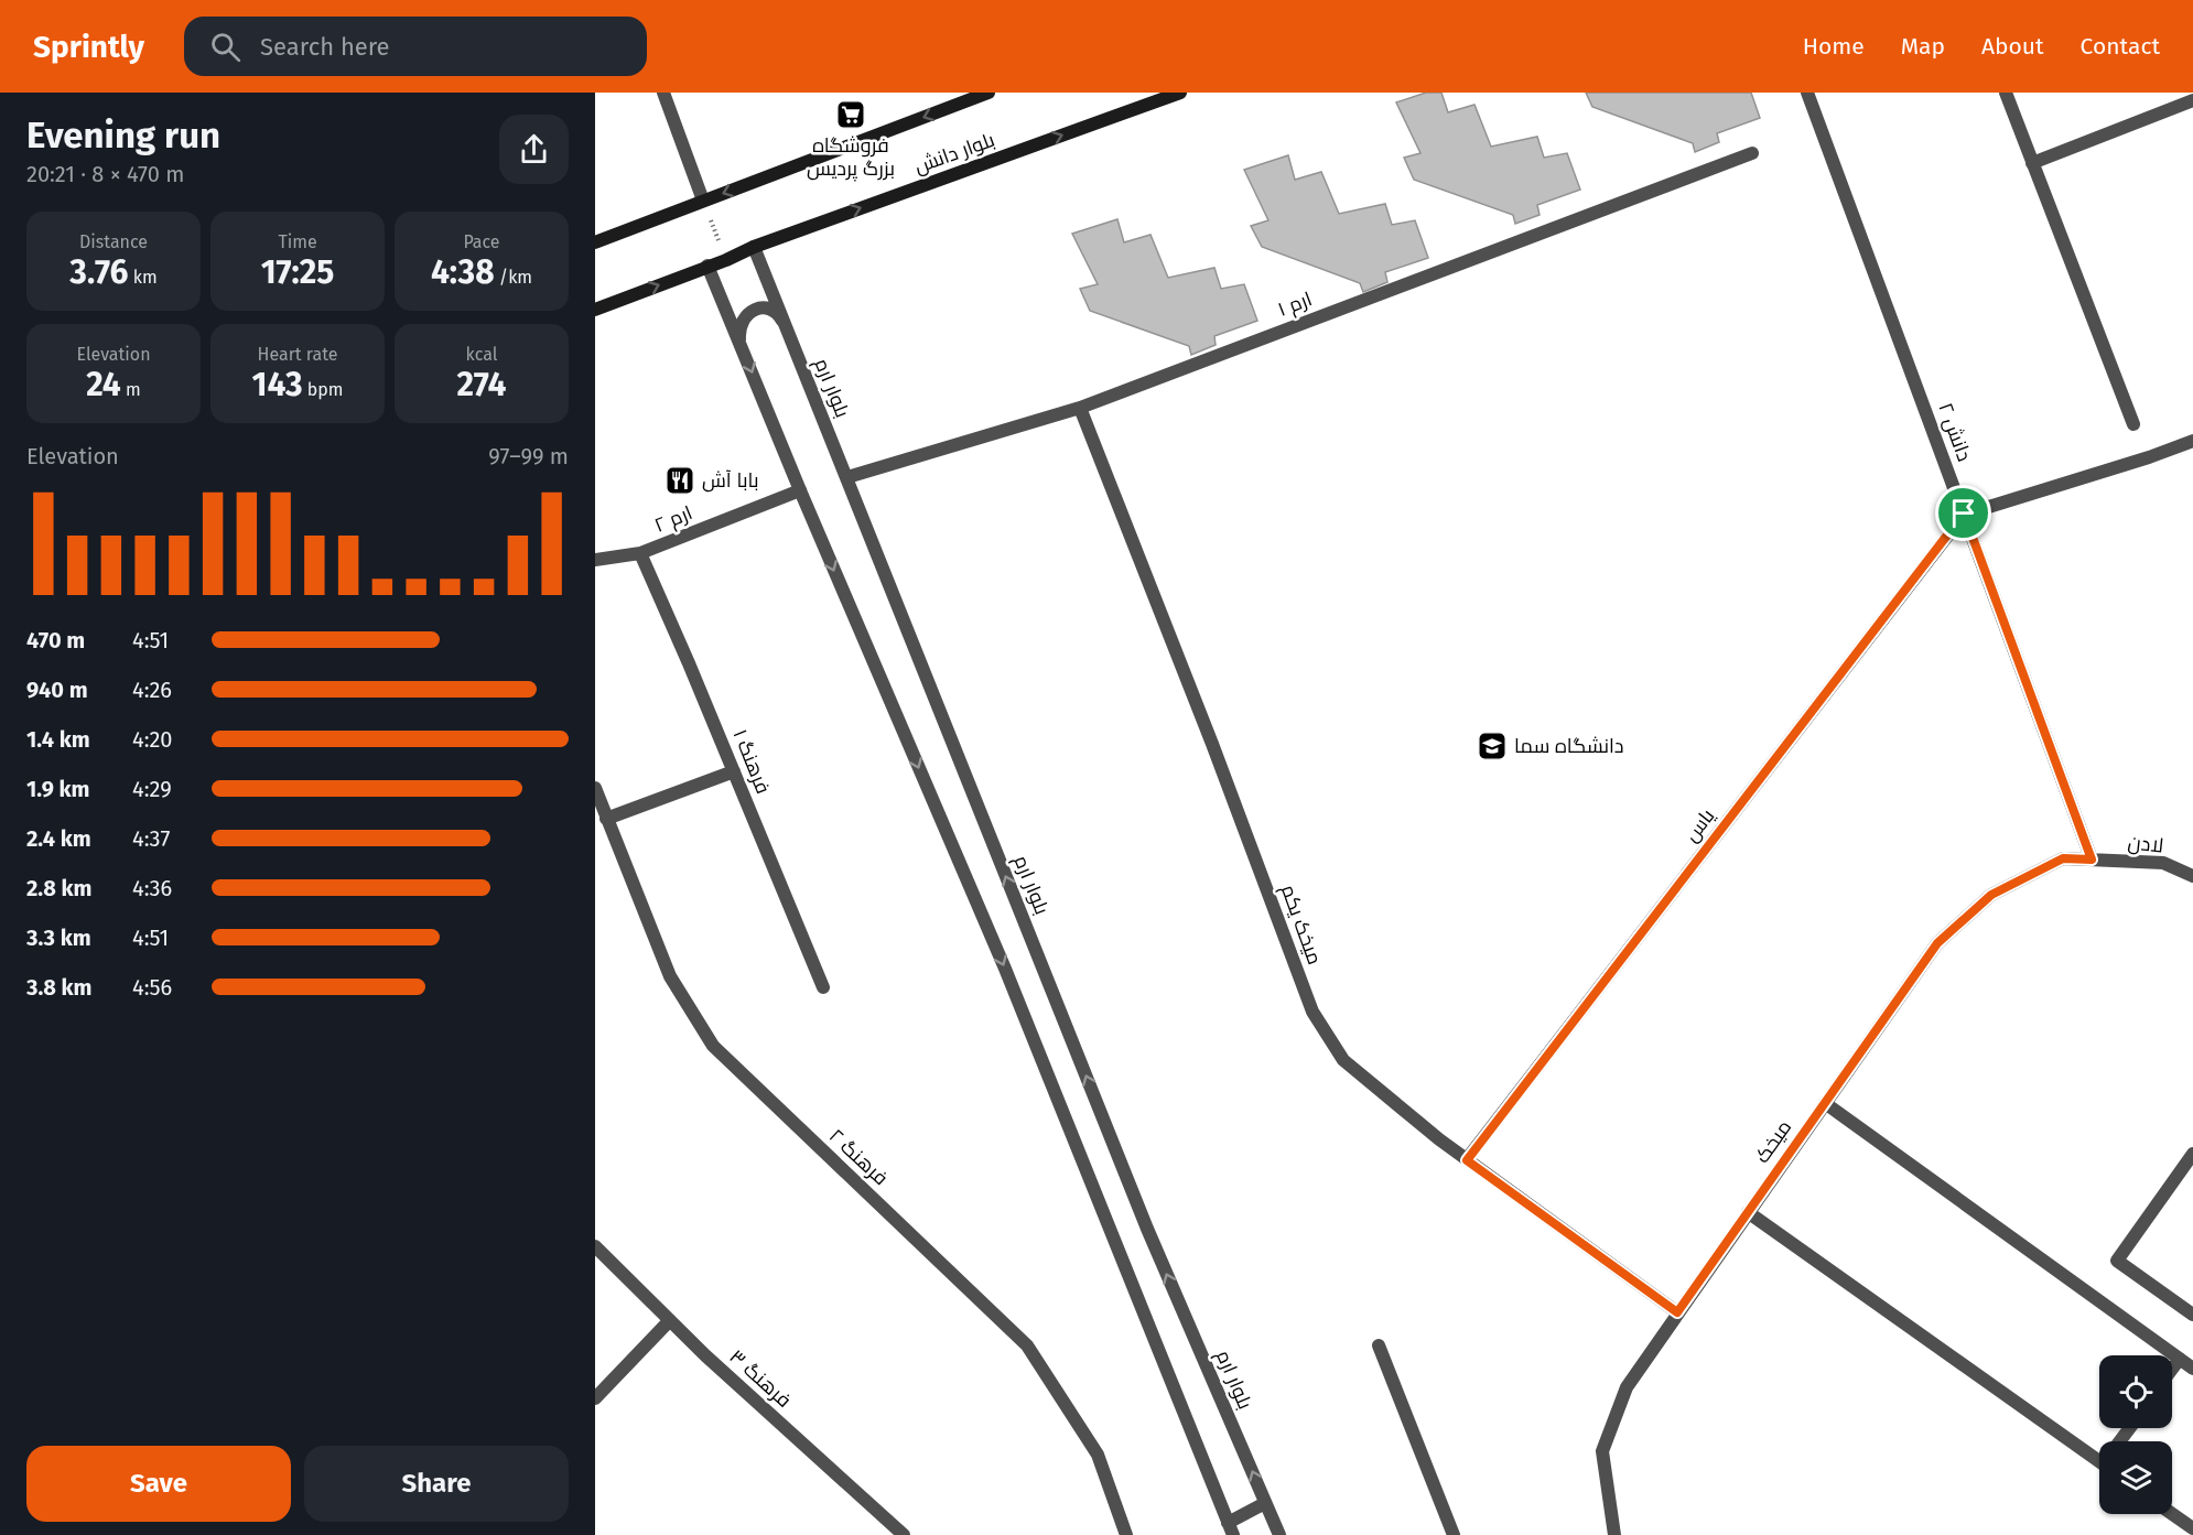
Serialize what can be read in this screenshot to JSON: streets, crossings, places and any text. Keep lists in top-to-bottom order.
{
  "streets": {
    "main road": ["بلوار دانش"],
    "street": [
      "ارم ۱",
      "بلوار ارم",
      "دانش ۲",
      "ارم ۲",
      "فرهنگ ۱",
      "یاس",
      "لادن",
      "میخک یکم",
      "میخک",
      "فرهنگ ۲",
      "فرهنگ ۳"
    ]
  },
  "crossings": [
    ["بلوار دانش", "بلوار ارم"],
    ["ارم ۱", "بلوار ارم"],
    ["ارم ۱", "میخک یکم"],
    ["دانش ۲", "یاس"],
    ["دانش ۲", "لادن"],
    ["دانش ۲", "میخک"],
    ["ارم ۲", "فرهنگ ۱"],
    ["یاس", "میخک یکم"],
    ["لادن", "میخک"],
    ["میخک یکم", "میخک"]
  ],
  "places": {
    "supermarket": ["فروشگاه بزرگ پردیس"],
    "restaurant": ["بابا آش"],
    "school or university": ["دانشگاه سما"]
  },
  "page": {
    "header": "Sprintly",
    "search": "Search here",
    "nav": [
      "Home",
      "Map",
      "About",
      "Contact"
    ],
    "heading": ["Evening run", "20:21 · 8 × 470 m"],
    "stats": [
      ["Distance", "3.76 km"],
      ["Time", "17:25"],
      ["Pace", "4:38 /km"],
      ["Elevation", "24 m"],
      ["Heart rate", "143 bpm"],
      ["kcal", "274"]
    ],
    "chart": ["Elevation", "97–99 m"],
    "list": [
      {
        "name": "470 m",
        "note": "4:51"
      },
      {
        "name": "940 m",
        "note": "4:26"
      },
      {
        "name": "1.4 km",
        "note": "4:20"
      },
      {
        "name": "1.9 km",
        "note": "4:29"
      },
      {
        "name": "2.4 km",
        "note": "4:37"
      },
      {
        "name": "2.8 km",
        "note": "4:36"
      },
      {
        "name": "3.3 km",
        "note": "4:51"
      },
      {
        "name": "3.8 km",
        "note": "4:56"
      }
    ],
    "buttons": ["Save", "Share"]
  }
}
